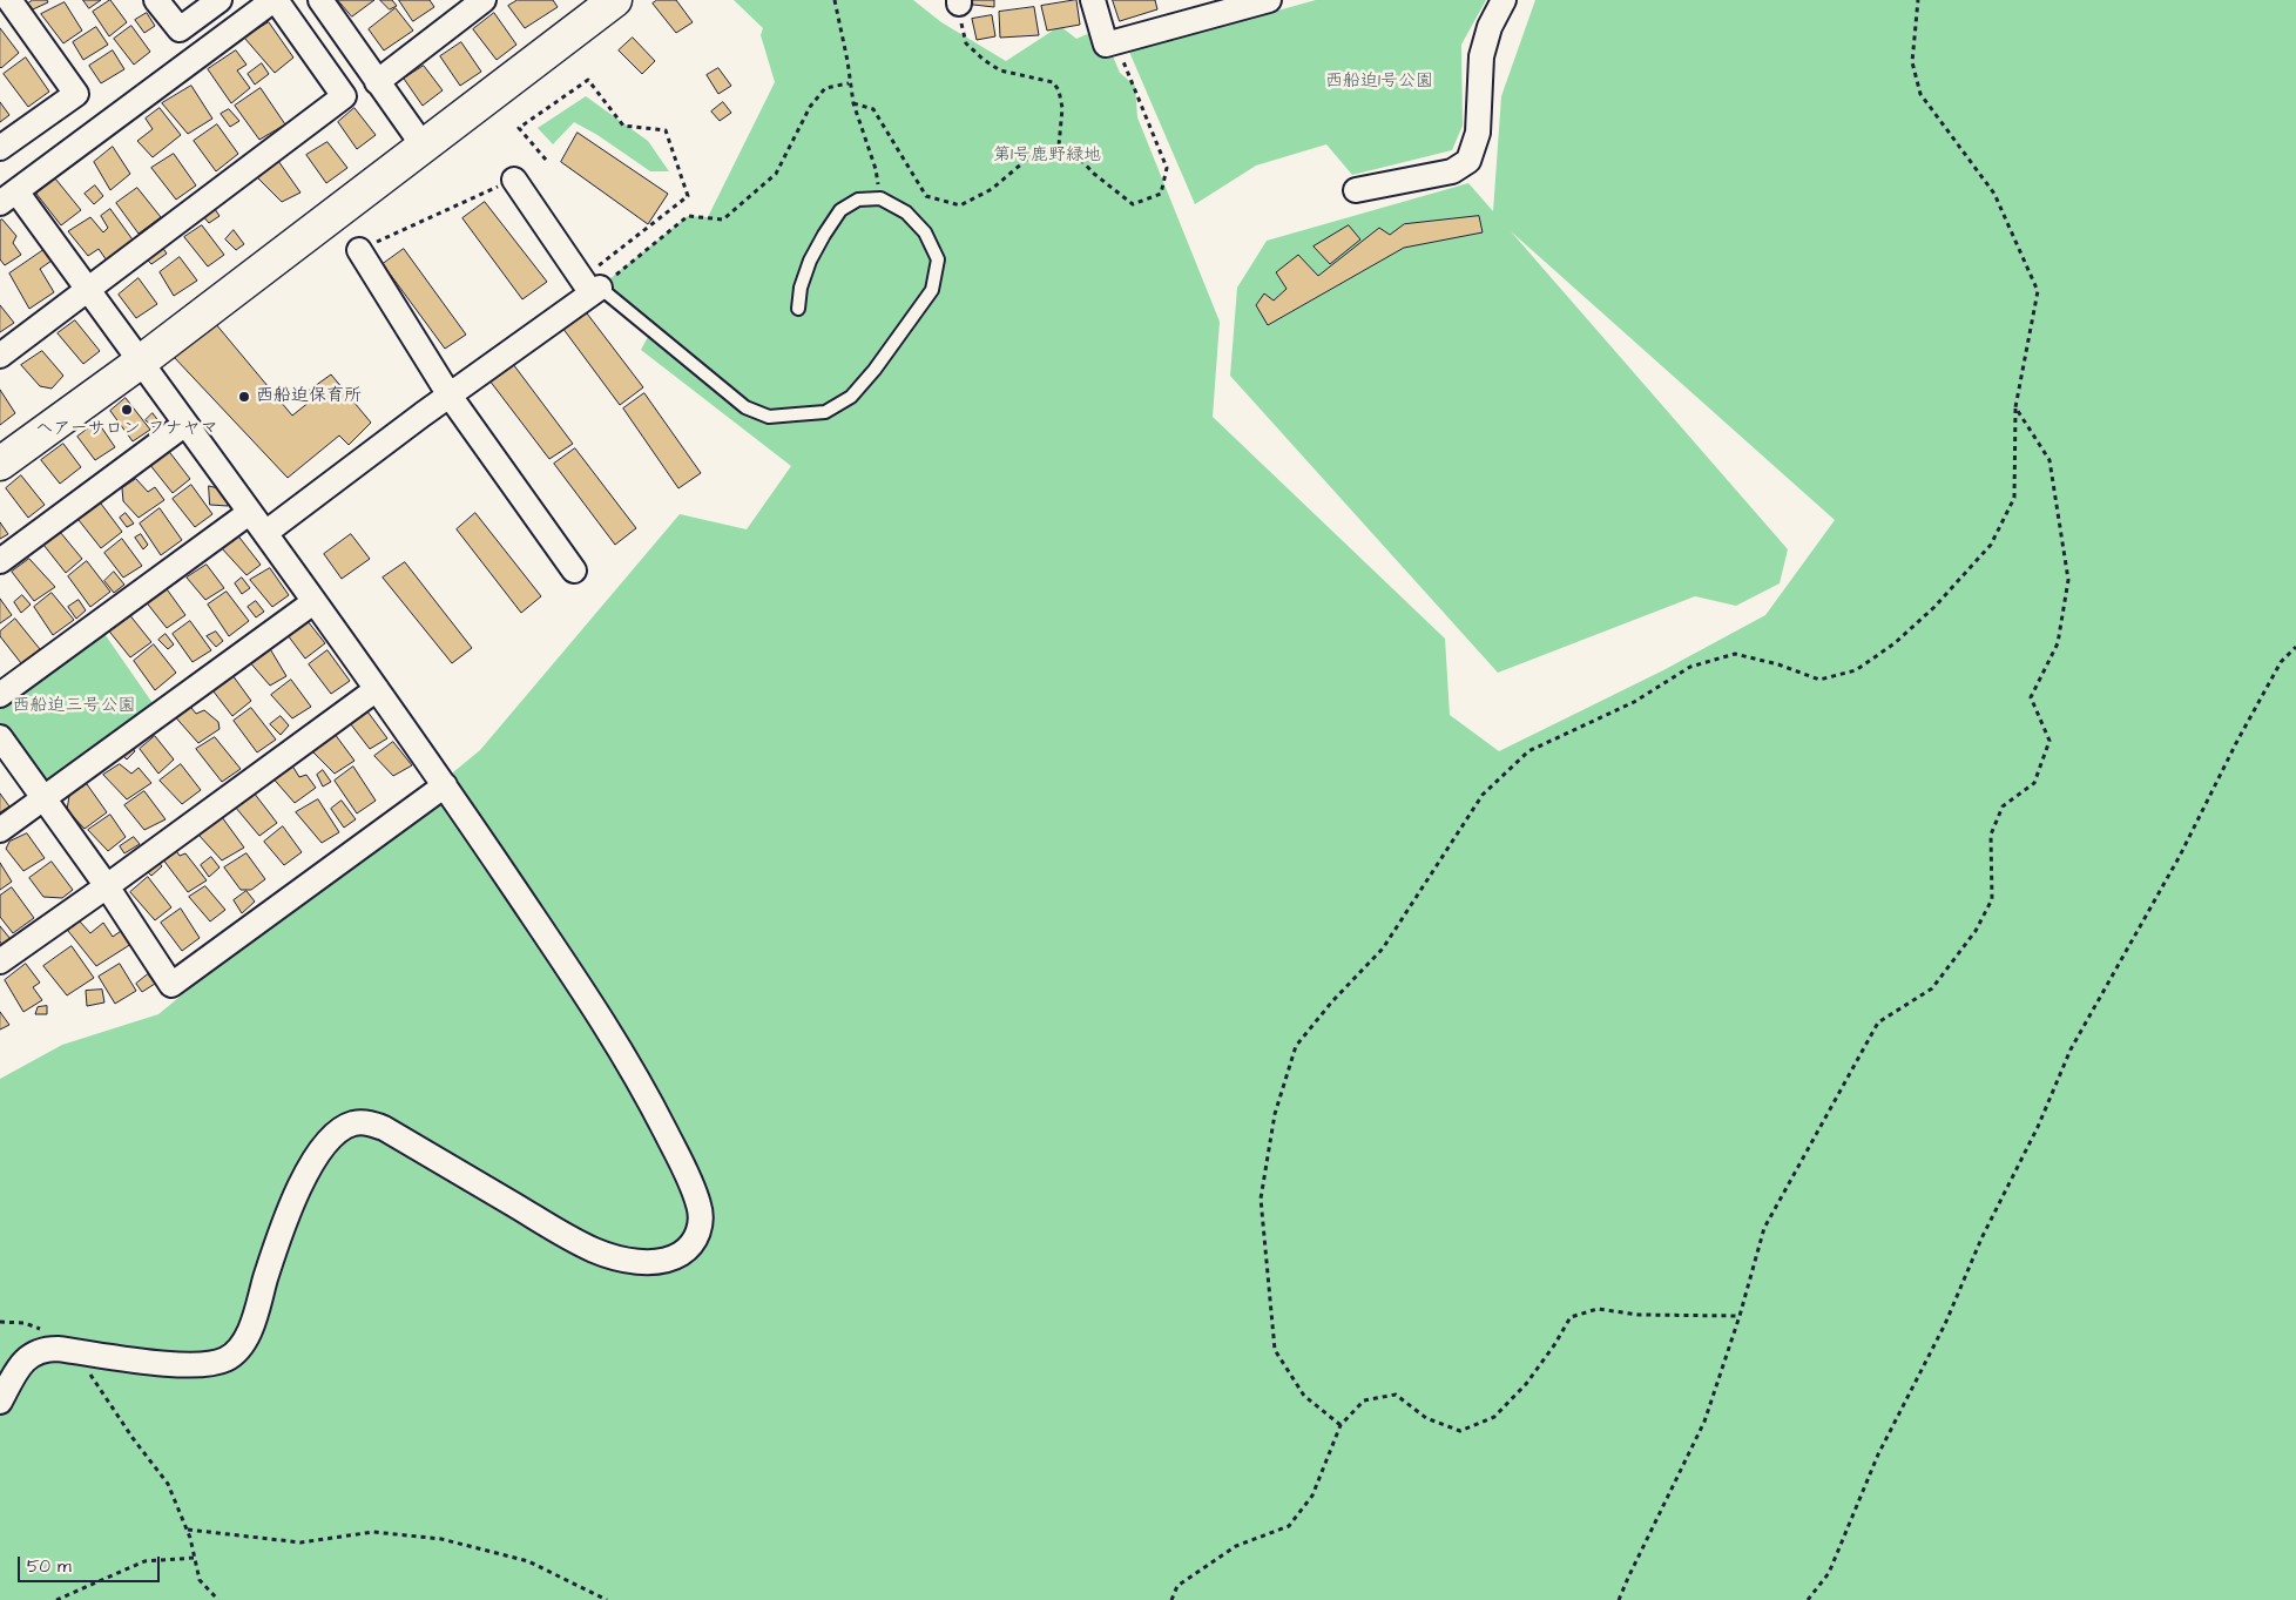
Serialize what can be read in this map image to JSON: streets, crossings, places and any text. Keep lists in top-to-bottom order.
{
  "parks": ["西船迫1号公園", "第1号鹿野緑地", "西船迫三号公園"],
  "places": ["西船迫保育所", "ヘアーサロン フナヤマ"],
  "scale_bar": "50 m"
}
